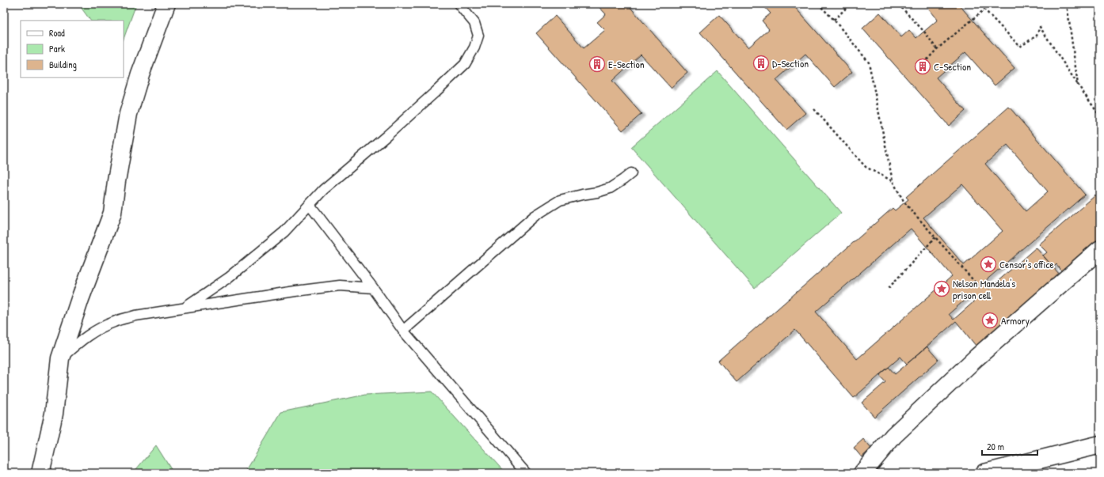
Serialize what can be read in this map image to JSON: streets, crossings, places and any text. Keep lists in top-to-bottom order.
{
  "places": {
    "building": ["D-Section", "E-Section", "C-Section"],
    "place": ["Censor's office", "Nelson Mandela's prison cell", "Armory"]
  },
  "legend": ["Road", "Park", "Building"],
  "scale_bar": "20 m"
}
